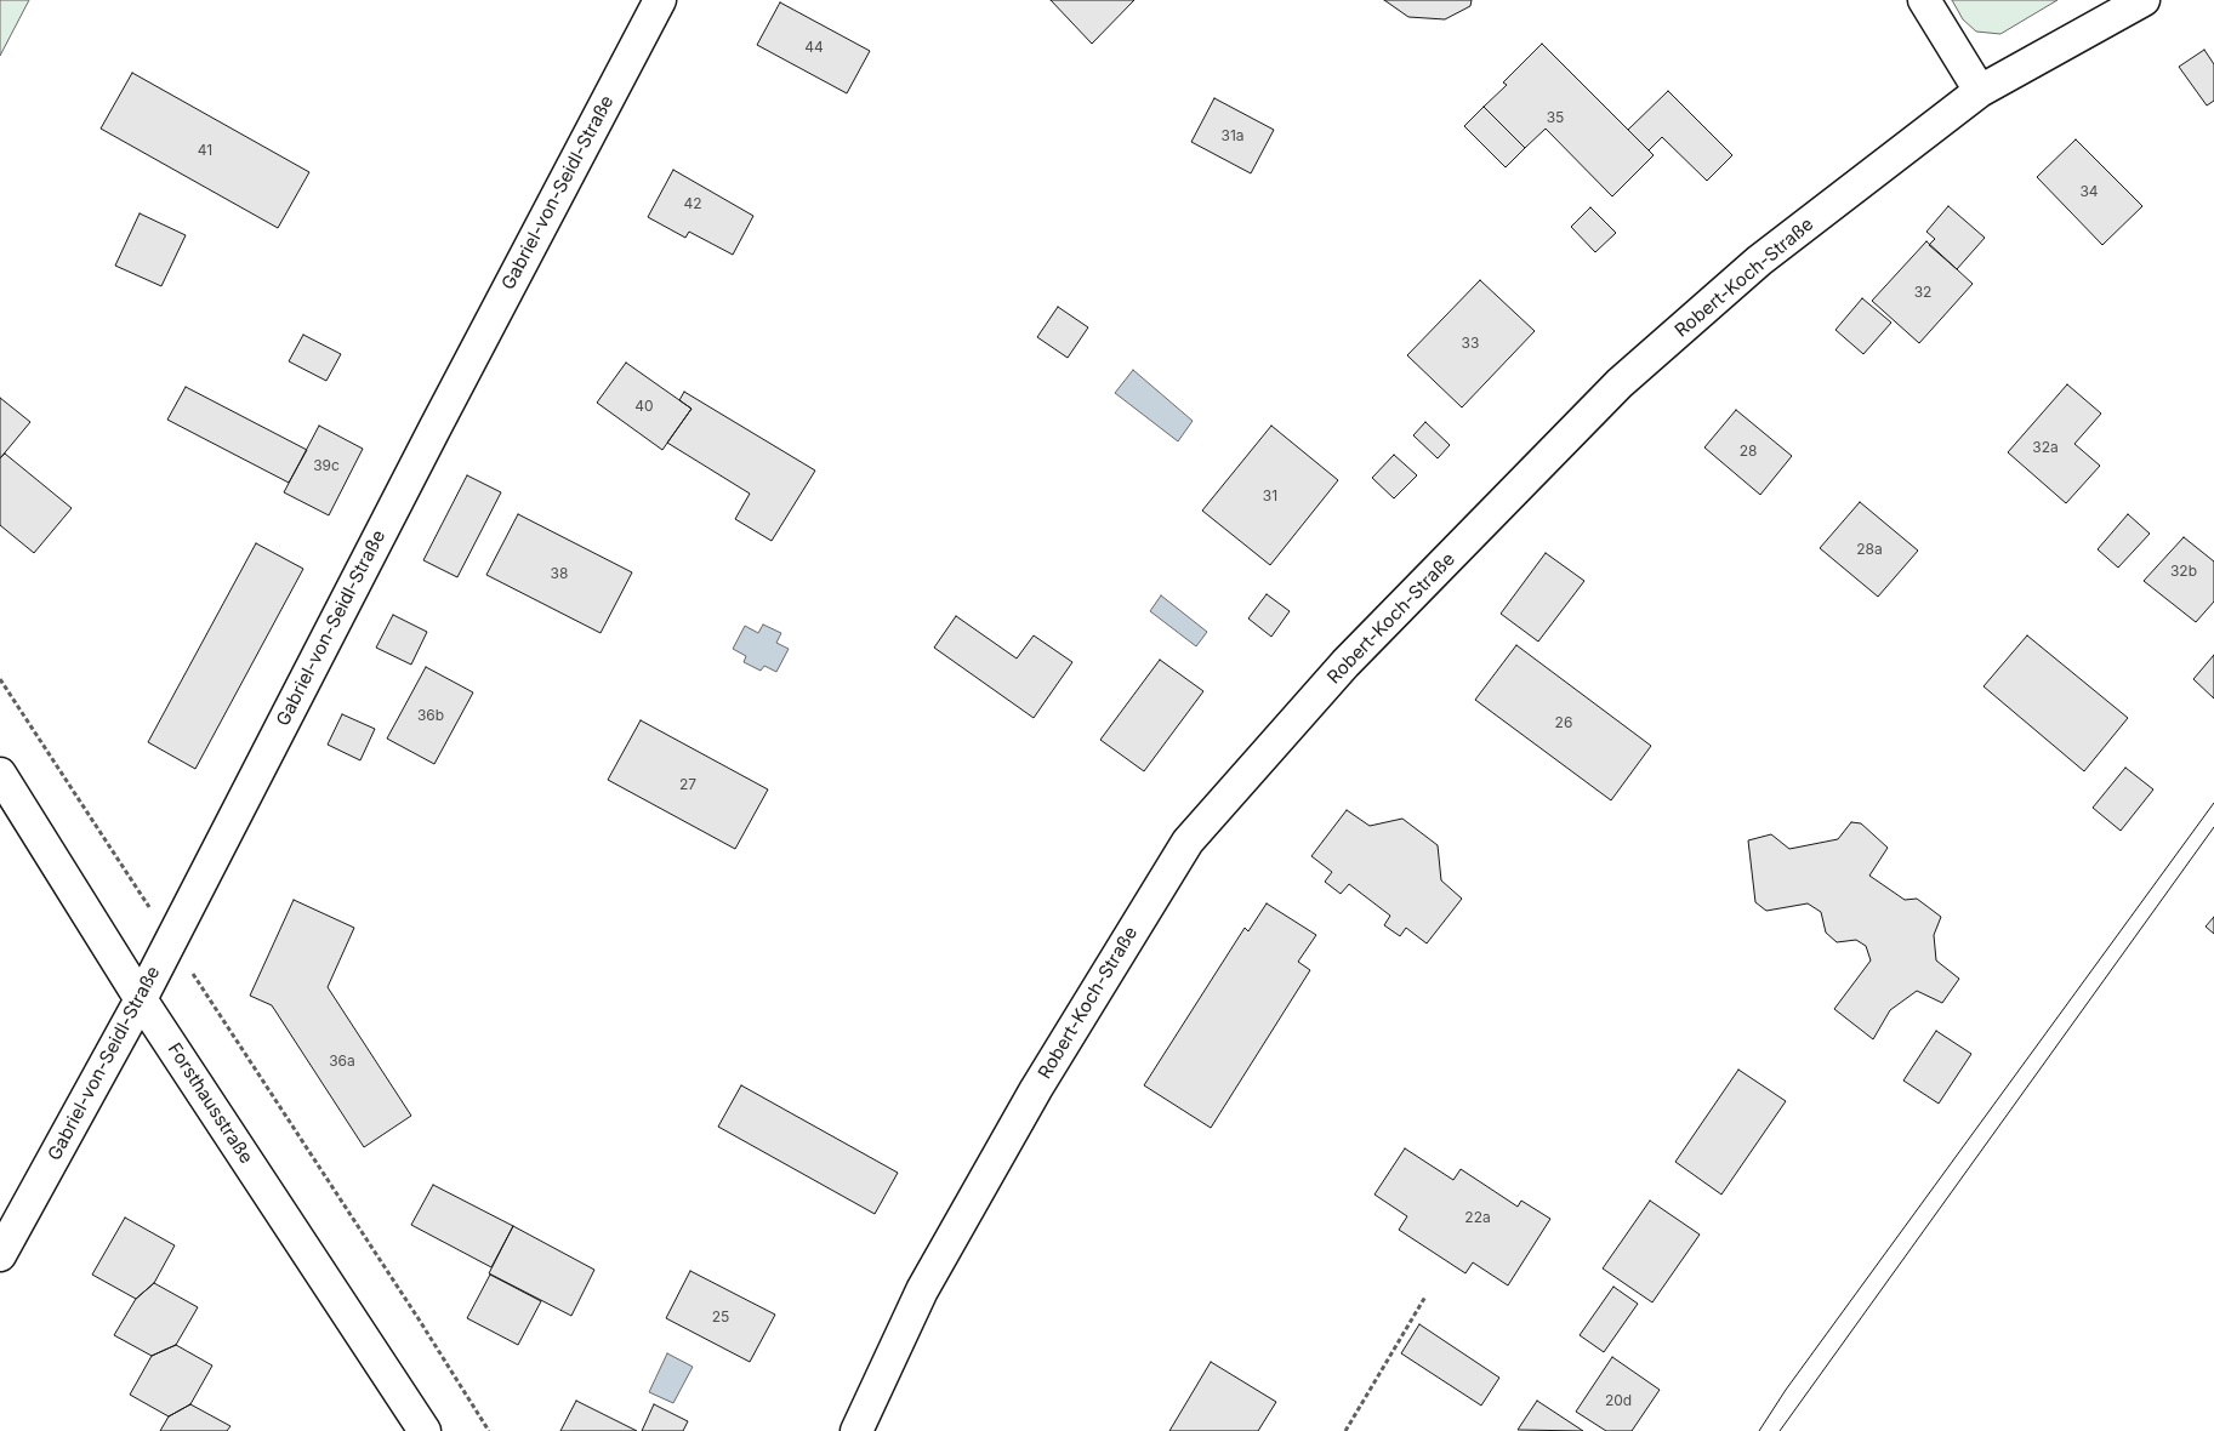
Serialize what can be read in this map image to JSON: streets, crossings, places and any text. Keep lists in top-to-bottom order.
{
  "streets": {
    "street": ["Gabriel-von-Seidl-Straße", "Robert-Koch-Straße", "Forsthausstraße"]
  },
  "crossings": [
    ["Gabriel-von-Seidl-Straße", "Forsthausstraße"]
  ],
  "house_numbers": [
    "44",
    "35",
    "31a",
    "41",
    "34",
    "42",
    "32",
    "33",
    "40",
    "32a",
    "28",
    "39c",
    "31",
    "28a",
    "32b",
    "38",
    "36b",
    "26",
    "27",
    "36a",
    "22a",
    "25",
    "20d"
  ]
}
